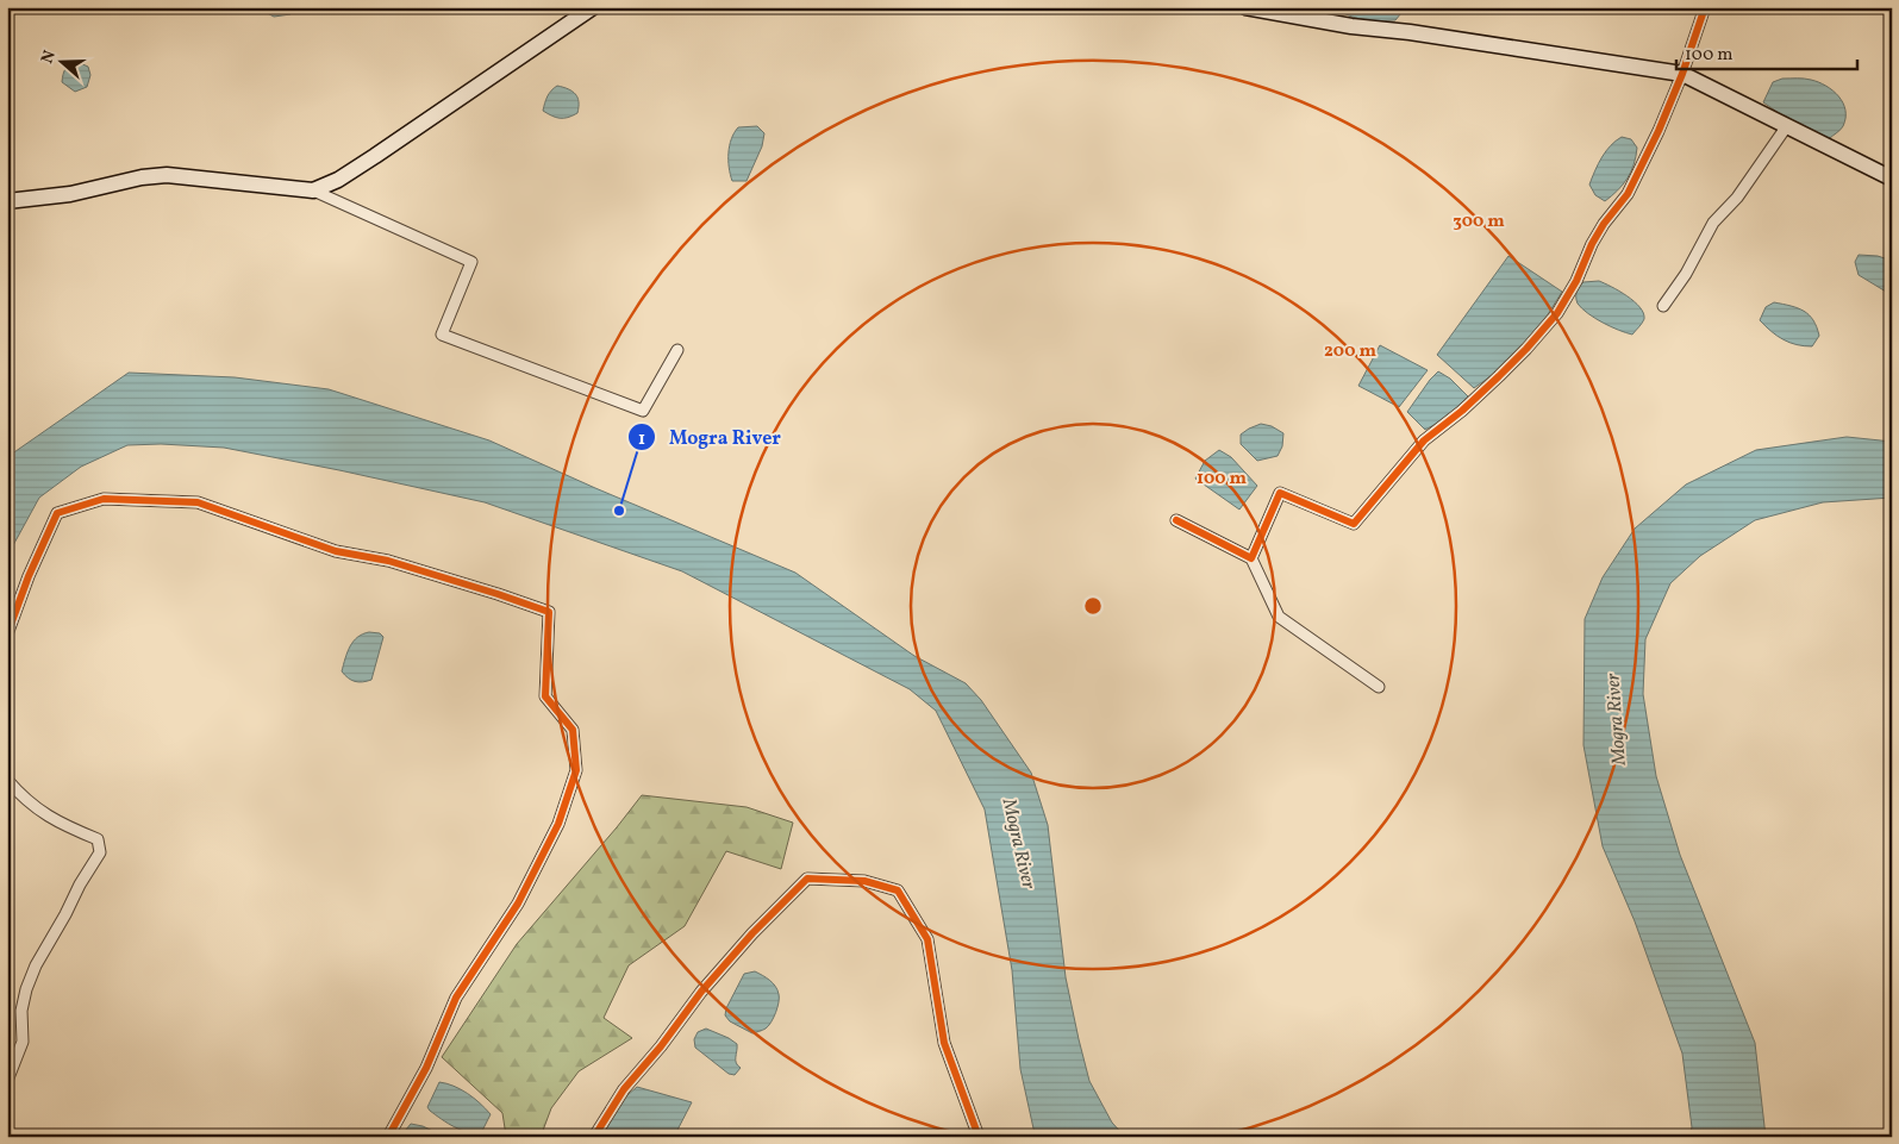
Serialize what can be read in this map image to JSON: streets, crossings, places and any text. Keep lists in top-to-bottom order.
{
  "water": ["Mogra River"],
  "places": ["Mogra River"],
  "scale_bar": "100 m",
  "north": "left",
  "rings": ["300 m", "200 m", "100 m"]
}
